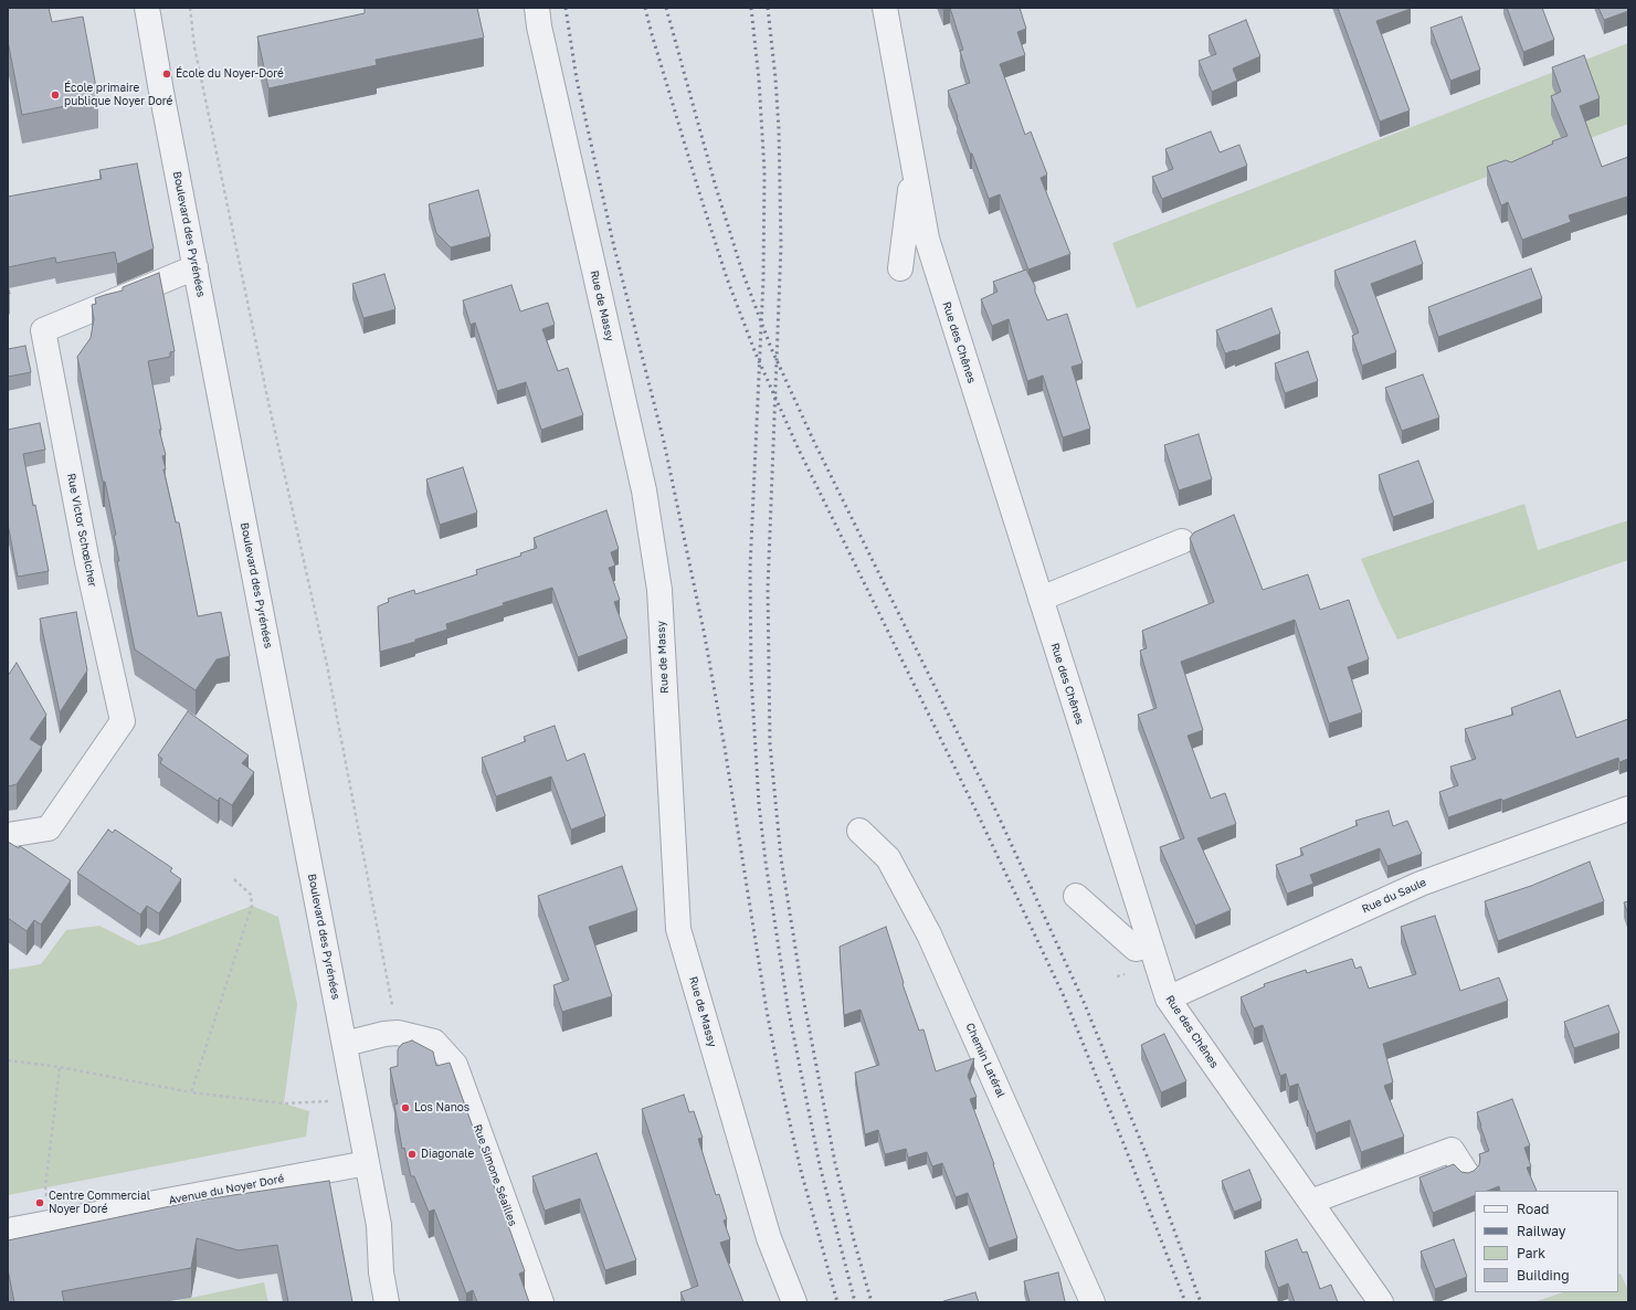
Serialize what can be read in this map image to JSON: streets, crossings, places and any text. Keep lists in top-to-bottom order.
{
  "streets": {
    "street": [
      "Boulevard des Pyrénées",
      "Rue de Massy",
      "Rue des Chênes",
      "Rue Victor Schœlcher",
      "Rue du Saule",
      "Chemin Latéral",
      "Rue Simone Séailles",
      "Avenue du Noyer Doré"
    ]
  },
  "crossings": [
    ["Boulevard des Pyrénées", "Rue Victor Schœlcher"],
    ["Boulevard des Pyrénées", "Rue Simone Séailles"],
    ["Boulevard des Pyrénées", "Avenue du Noyer Doré"],
    ["Rue des Chênes", "Rue du Saule"]
  ],
  "places": [
    "École du Noyer-Doré",
    "École primaire publique Noyer Doré",
    "Los Nanos",
    "Diagonale",
    "Centre Commercial Noyer Doré"
  ],
  "legend": [
    "Road",
    "Railway",
    "Park",
    "Building"
  ]
}
